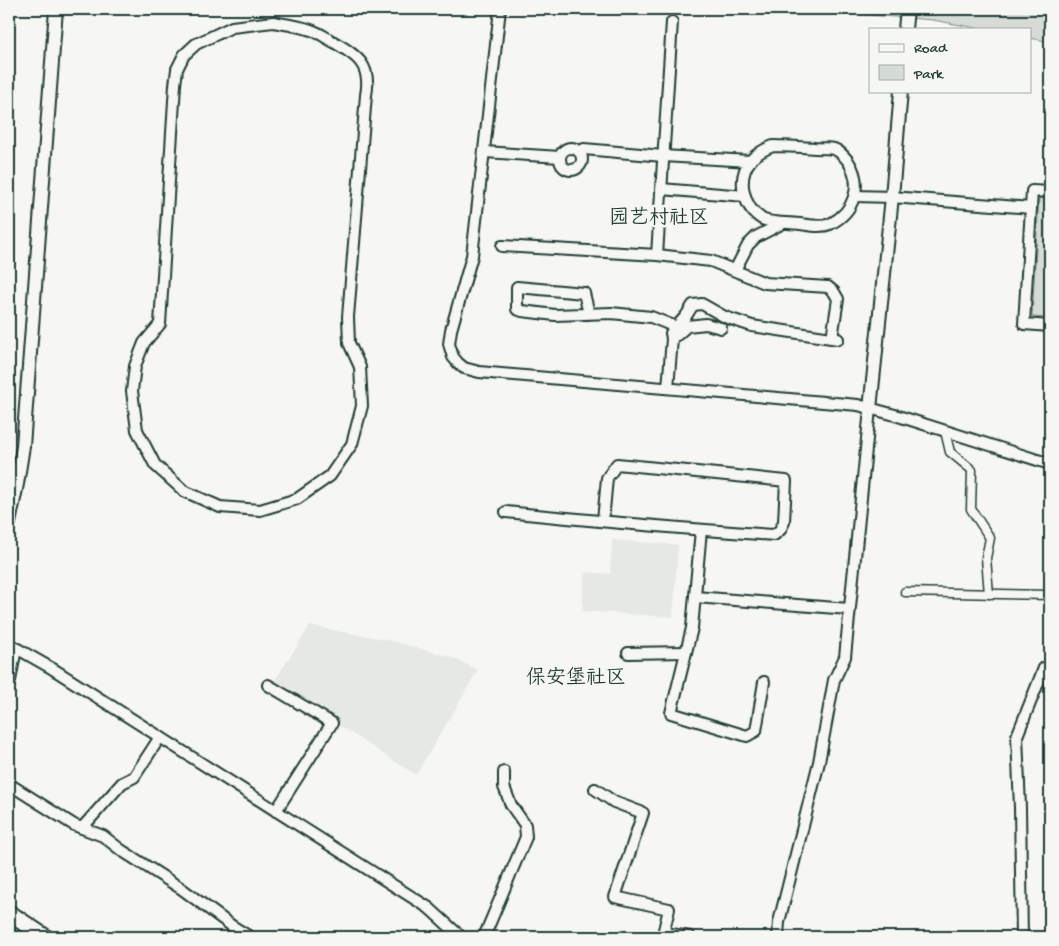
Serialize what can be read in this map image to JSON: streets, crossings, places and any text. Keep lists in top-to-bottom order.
{
  "districts": ["园艺村社区", "保安堡社区"],
  "legend": ["Road", "Park"]
}
